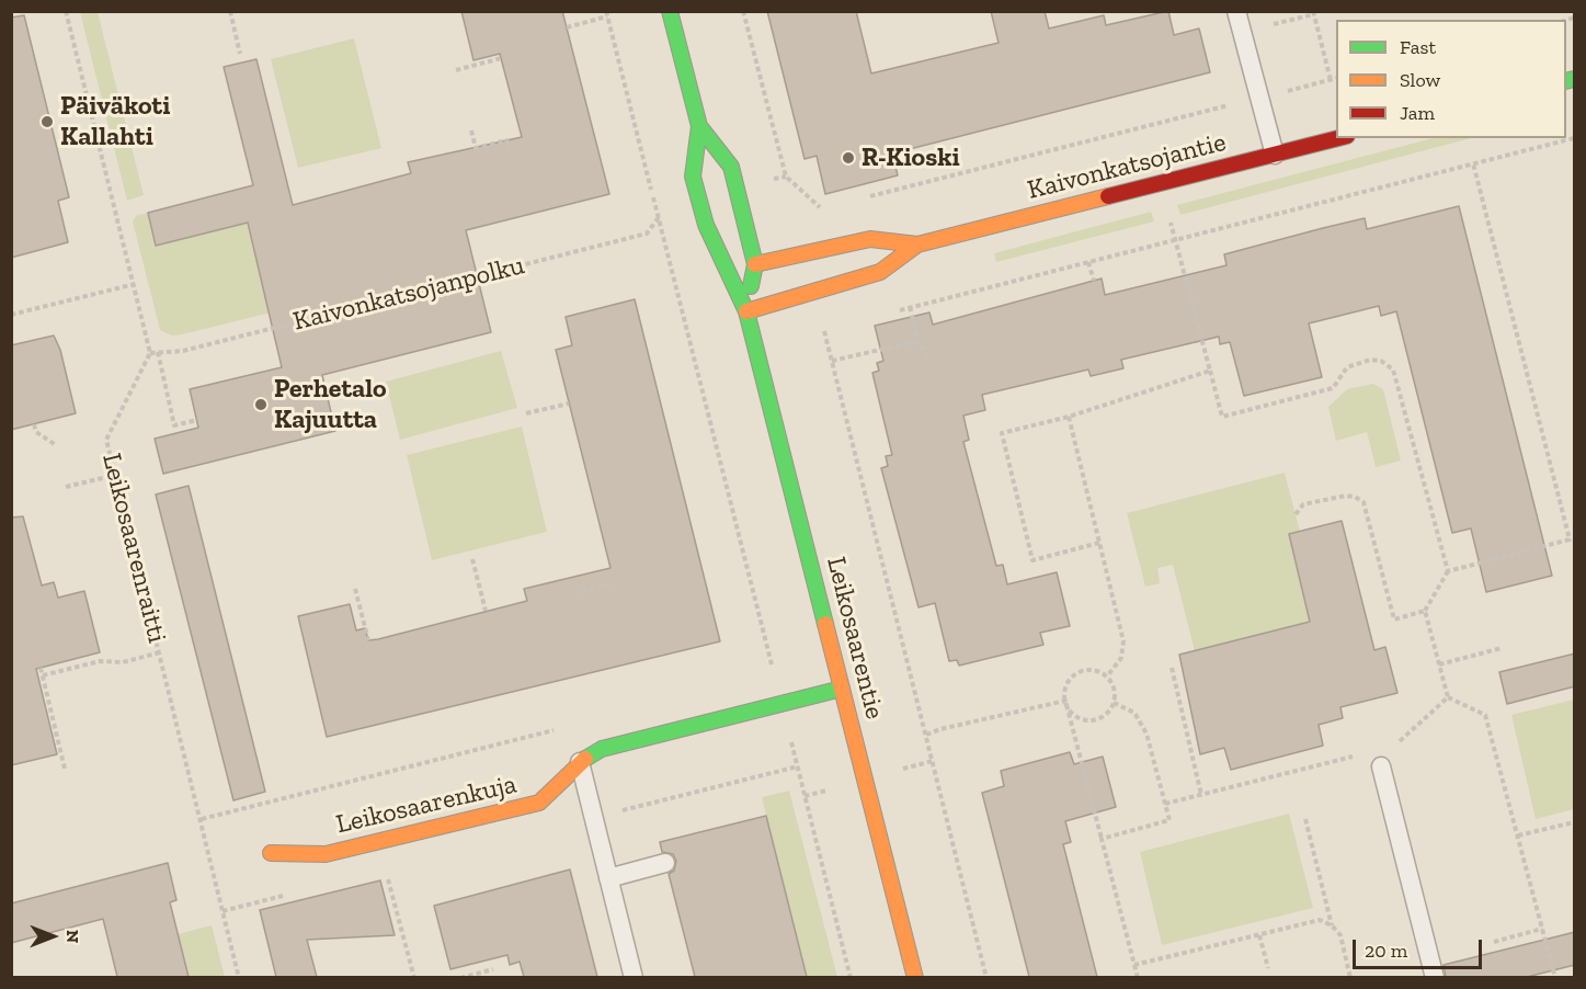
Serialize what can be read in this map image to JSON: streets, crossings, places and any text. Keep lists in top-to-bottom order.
{
  "streets": {
    "street": ["Kaivonkatsojantie", "Leikosaarentie", "Leikosaarenkuja"],
    "path": ["Kaivonkatsojanpolku", "Leikosaarenraitti"]
  },
  "crossings": [
    ["Kaivonkatsojantie", "Leikosaarentie"],
    ["Kaivonkatsojanpolku", "Leikosaarenraitti"],
    ["Leikosaarentie", "Leikosaarenkuja"]
  ],
  "places": ["Päiväkoti Kallahti", "R-Kioski", "Perhetalo Kajuutta"],
  "legend": ["Fast", "Slow", "Jam"],
  "scale_bar": "20 m",
  "north": "right"
}
